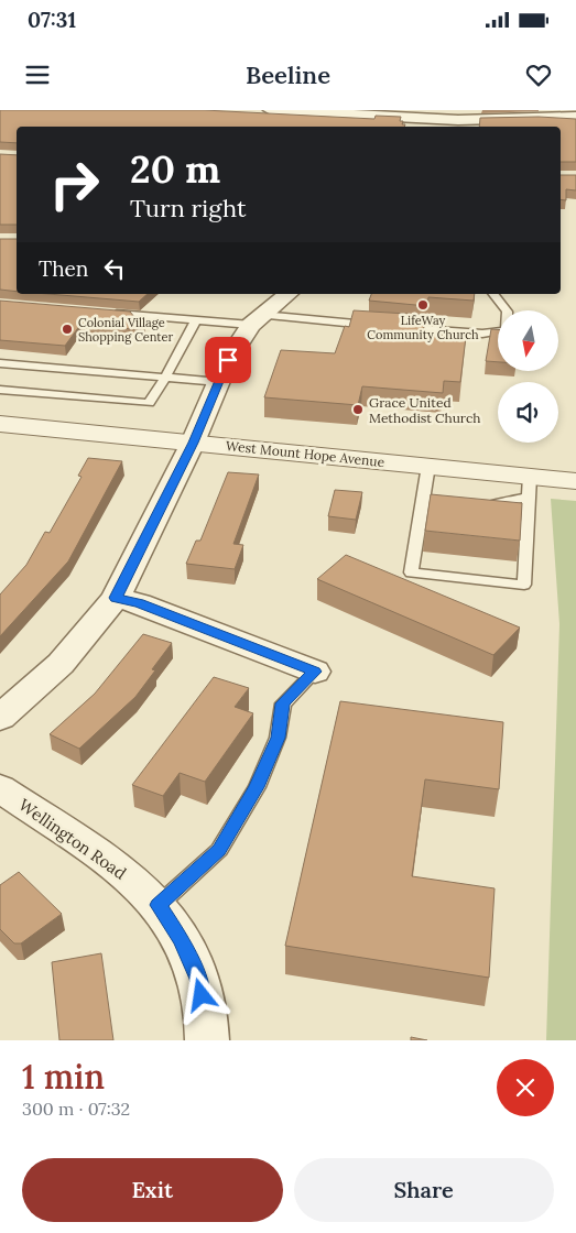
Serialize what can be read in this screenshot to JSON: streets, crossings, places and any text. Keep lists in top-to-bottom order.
{
  "streets": {
    "street": ["West Mount Hope Avenue", "Wellington Road"]
  },
  "places": ["LifeWay Community Church", "Colonial Village Shopping Center", "Grace United Methodist Church"],
  "north": "bottom",
  "page": {
    "status": "07:31",
    "header": "Beeline",
    "turn": ["20 m", "Turn right"],
    "then": "Then",
    "heading": ["1 min", "300 m · 07:32"],
    "buttons": ["Exit", "Share"]
  }
}
